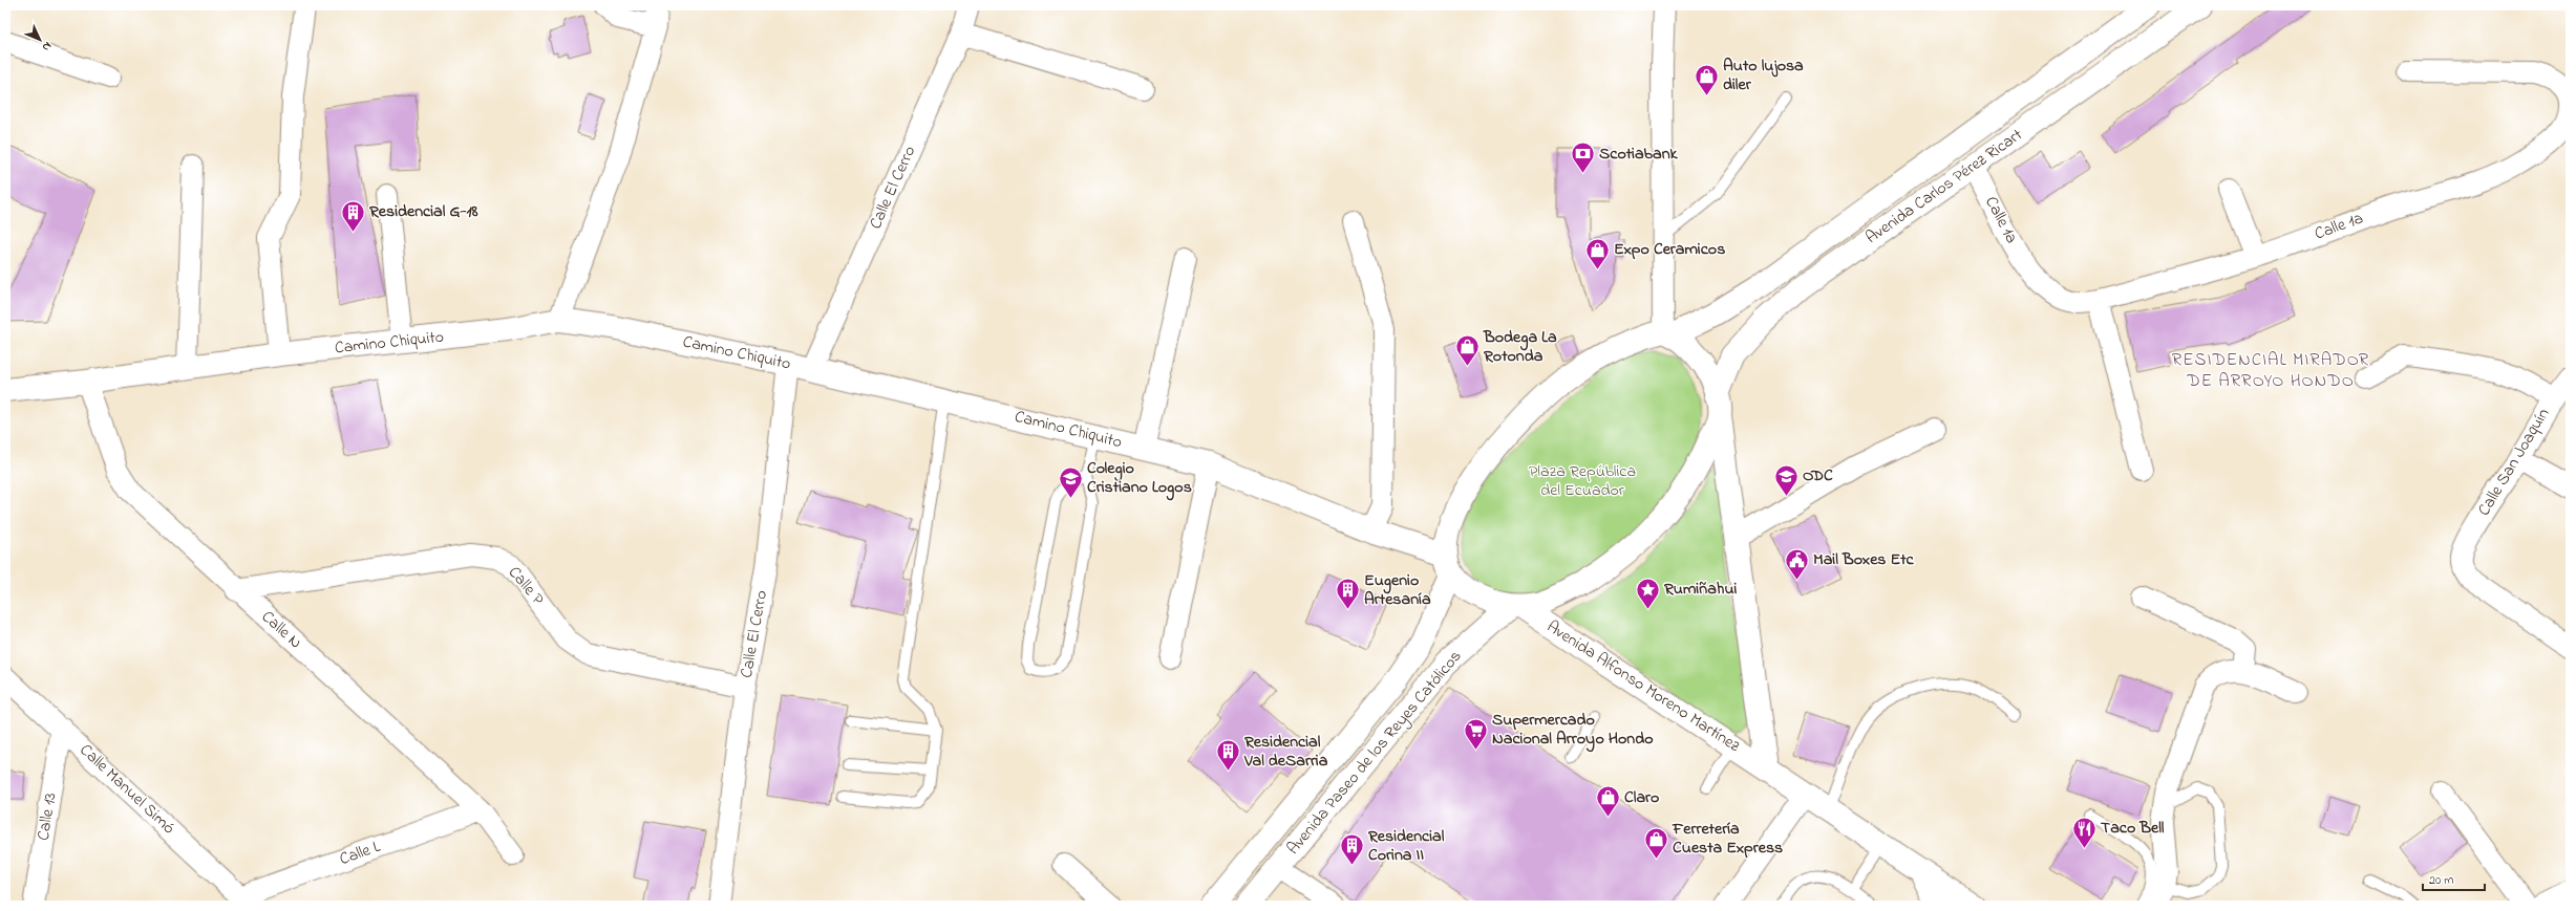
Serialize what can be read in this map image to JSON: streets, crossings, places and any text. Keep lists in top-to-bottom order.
{
  "streets": {
    "main road": [
      "Avenida Carlos Pérez Ricart",
      "Camino Chiquito",
      "Avenida Alfonso Moreno Martínez",
      "Avenida Paseo de los Reyes Católicos"
    ],
    "street": [
      "Calle El Cerro",
      "Calle 1a",
      "Calle San Joaquín",
      "Calle P",
      "Calle N",
      "Calle Manuel Simó",
      "Calle 13",
      "Calle L"
    ]
  },
  "crossings": [
    ["Avenida Carlos Pérez Ricart", "Calle 1a"],
    ["Avenida Carlos Pérez Ricart", "Avenida Alfonso Moreno Martínez"],
    ["Calle El Cerro", "Camino Chiquito"],
    ["Calle El Cerro", "Calle P"],
    ["Camino Chiquito", "Calle N"],
    ["Camino Chiquito", "Avenida Paseo de los Reyes Católicos"],
    ["Calle P", "Calle N"],
    ["Calle N", "Calle L"],
    ["Avenida Alfonso Moreno Martínez", "Avenida Paseo de los Reyes Católicos"],
    ["Calle Manuel Simó", "Calle 13"],
    ["Calle Manuel Simó", "Calle L"]
  ],
  "districts": ["RESIDENCIAL MIRADOR DE ARROYO HONDO"],
  "parks": ["Plaza República del Ecuador"],
  "places": {
    "shop": [
      "Auto lujosa diler",
      "Expo Ceramicos",
      "Bodega La Rotonda",
      "Claro",
      "Ferretería Cuesta Express"
    ],
    "bank": ["Scotiabank"],
    "building": [
      "Residencial G-18",
      "Eugenio Artesanía",
      "Residencial Val deSarria",
      "Residencial Corina II"
    ],
    "school or university": ["ODC", "Colegio Cristiano Logos"],
    "public building": ["Mail Boxes Etc"],
    "place": ["Rumiñahui"],
    "supermarket": ["Supermercado Nacional Arroyo Hondo"],
    "restaurant": ["Taco Bell"]
  },
  "scale_bar": "20 m",
  "north": "bottom right"
}
